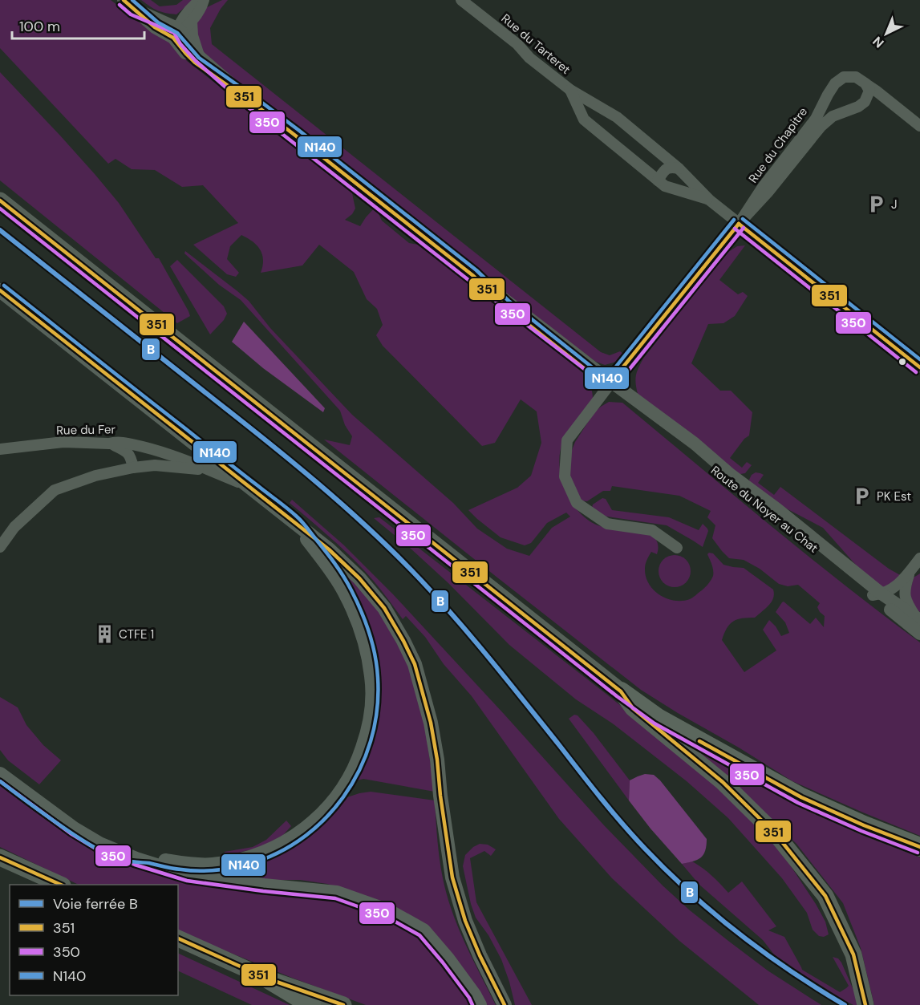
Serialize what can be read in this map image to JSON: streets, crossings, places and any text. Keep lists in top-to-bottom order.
{
  "streets": {
    "street": [
      "Rue du Tarteret",
      "Rue du Chapitre",
      "Rue du Fer",
      "Route du Noyer au Chat"
    ]
  },
  "crossings": [
    ["Rue du Tarteret", "Rue du Chapitre"],
    ["Rue du Chapitre", "Route du Noyer au Chat"]
  ],
  "places": {
    "parking": ["J", "PK Est"],
    "building": ["CTFE 1"]
  },
  "lines": [
    "transit line 351",
    "transit line N140",
    "transit line 350",
    "rail line B"
  ],
  "legend": [
    "Voie ferrée B",
    "351",
    "350",
    "N140"
  ],
  "scale_bar": "100 m",
  "north": "bottom left"
}
